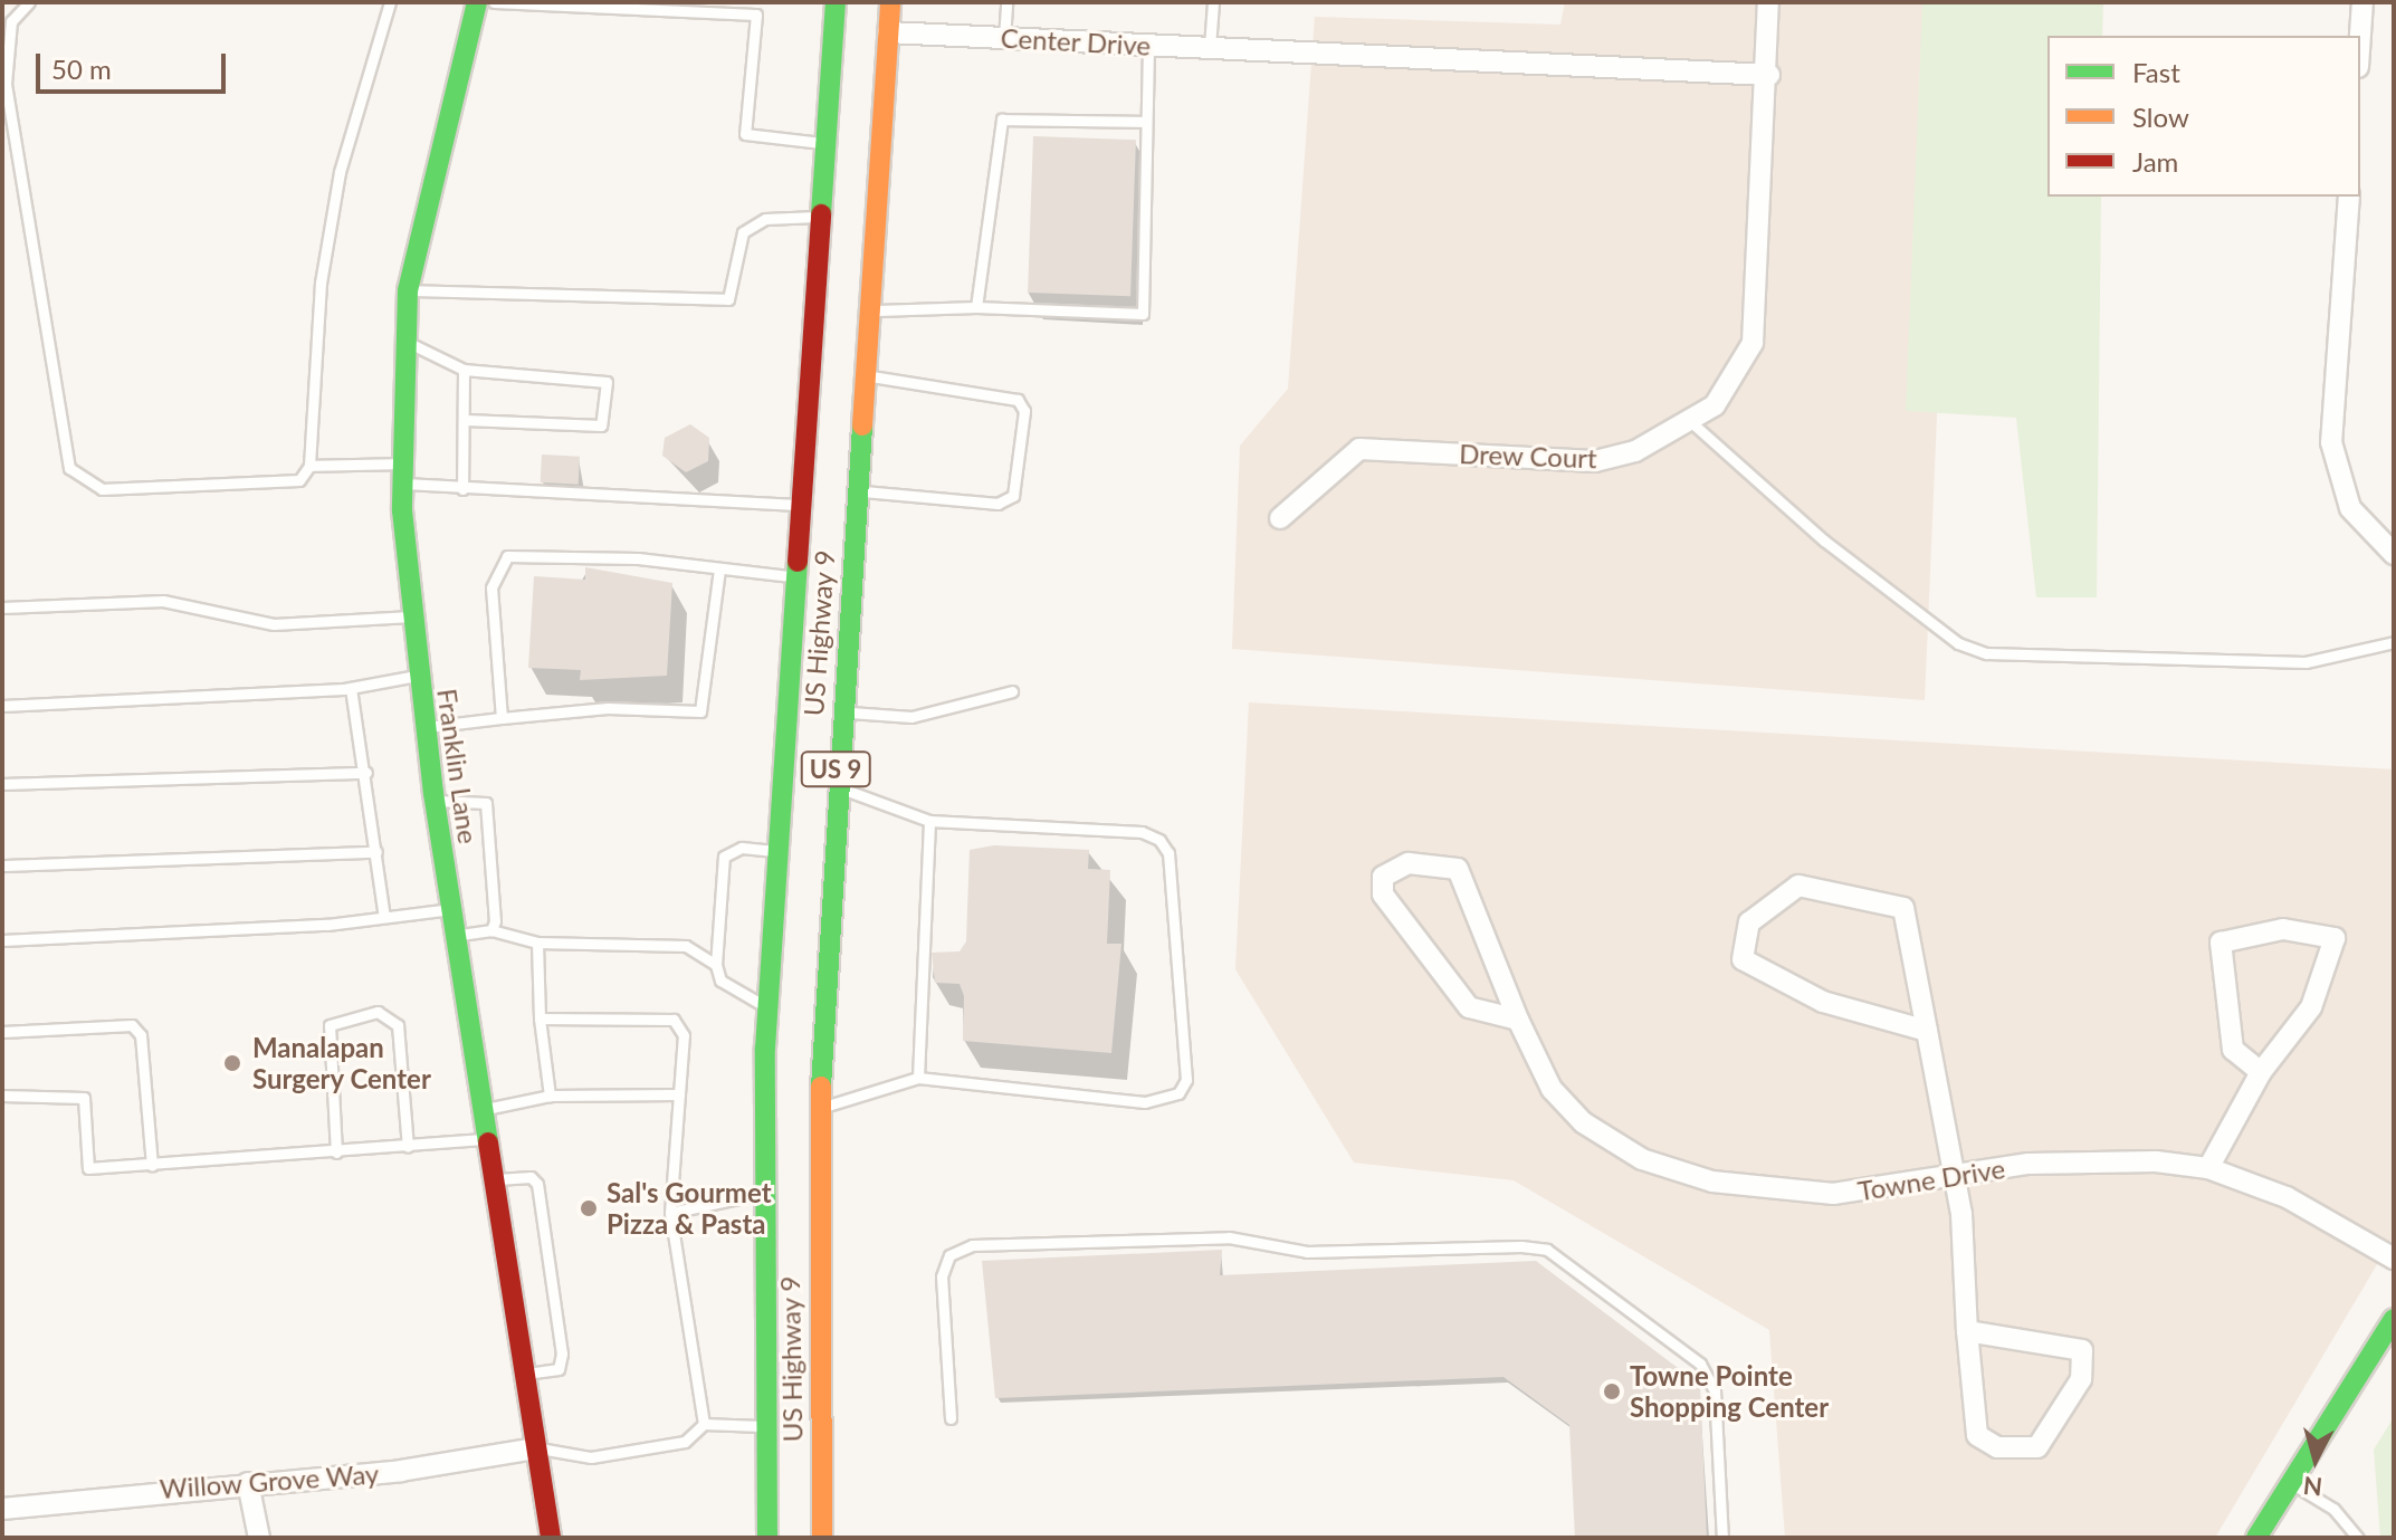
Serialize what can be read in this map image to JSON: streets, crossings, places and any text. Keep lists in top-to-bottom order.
{
  "streets": {
    "main road": ["US Highway 9", "Franklin Lane", "US 9"],
    "street": [
      "Center Drive",
      "Drew Court",
      "Towne Drive",
      "Willow Grove Way"
    ]
  },
  "crossings": [
    ["Center Drive", "Drew Court"],
    ["Center Drive", "US Highway 9"],
    ["Franklin Lane", "Willow Grove Way"]
  ],
  "places": ["Manalapan Surgery Center", "Sal's Gourmet Pizza & Pasta", "Towne Pointe Shopping Center"],
  "legend": ["Fast", "Slow", "Jam"],
  "scale_bar": "50 m",
  "north": "bottom"
}
